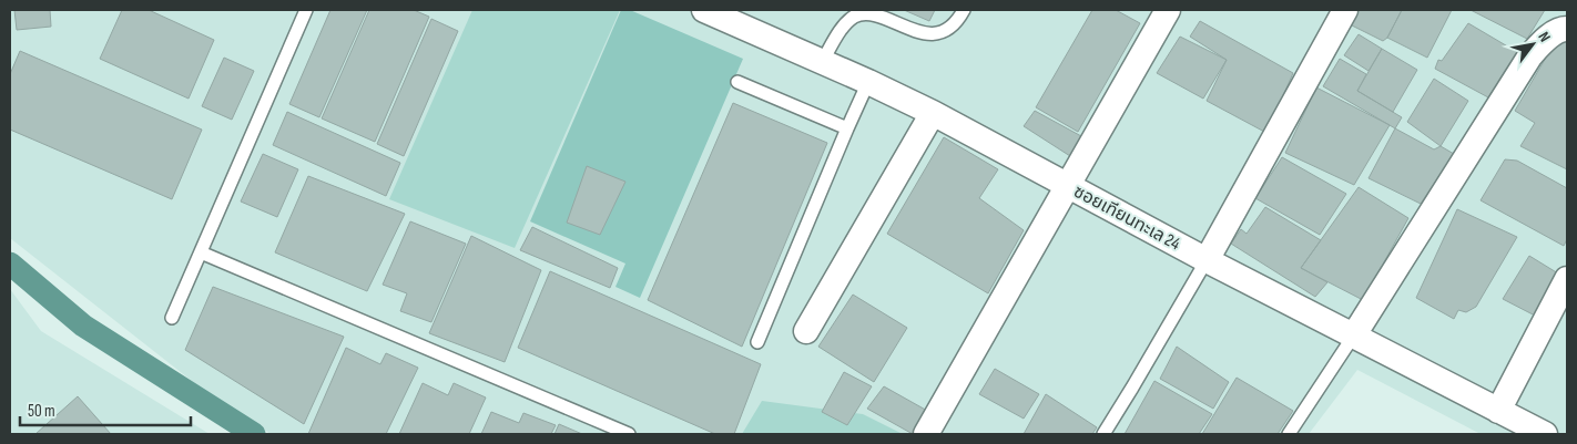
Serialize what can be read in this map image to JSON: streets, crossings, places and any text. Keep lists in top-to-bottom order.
{
  "streets": {
    "street": ["ซอยเทียนทะเล 24"]
  },
  "scale_bar": "50 m",
  "north": "top right"
}
